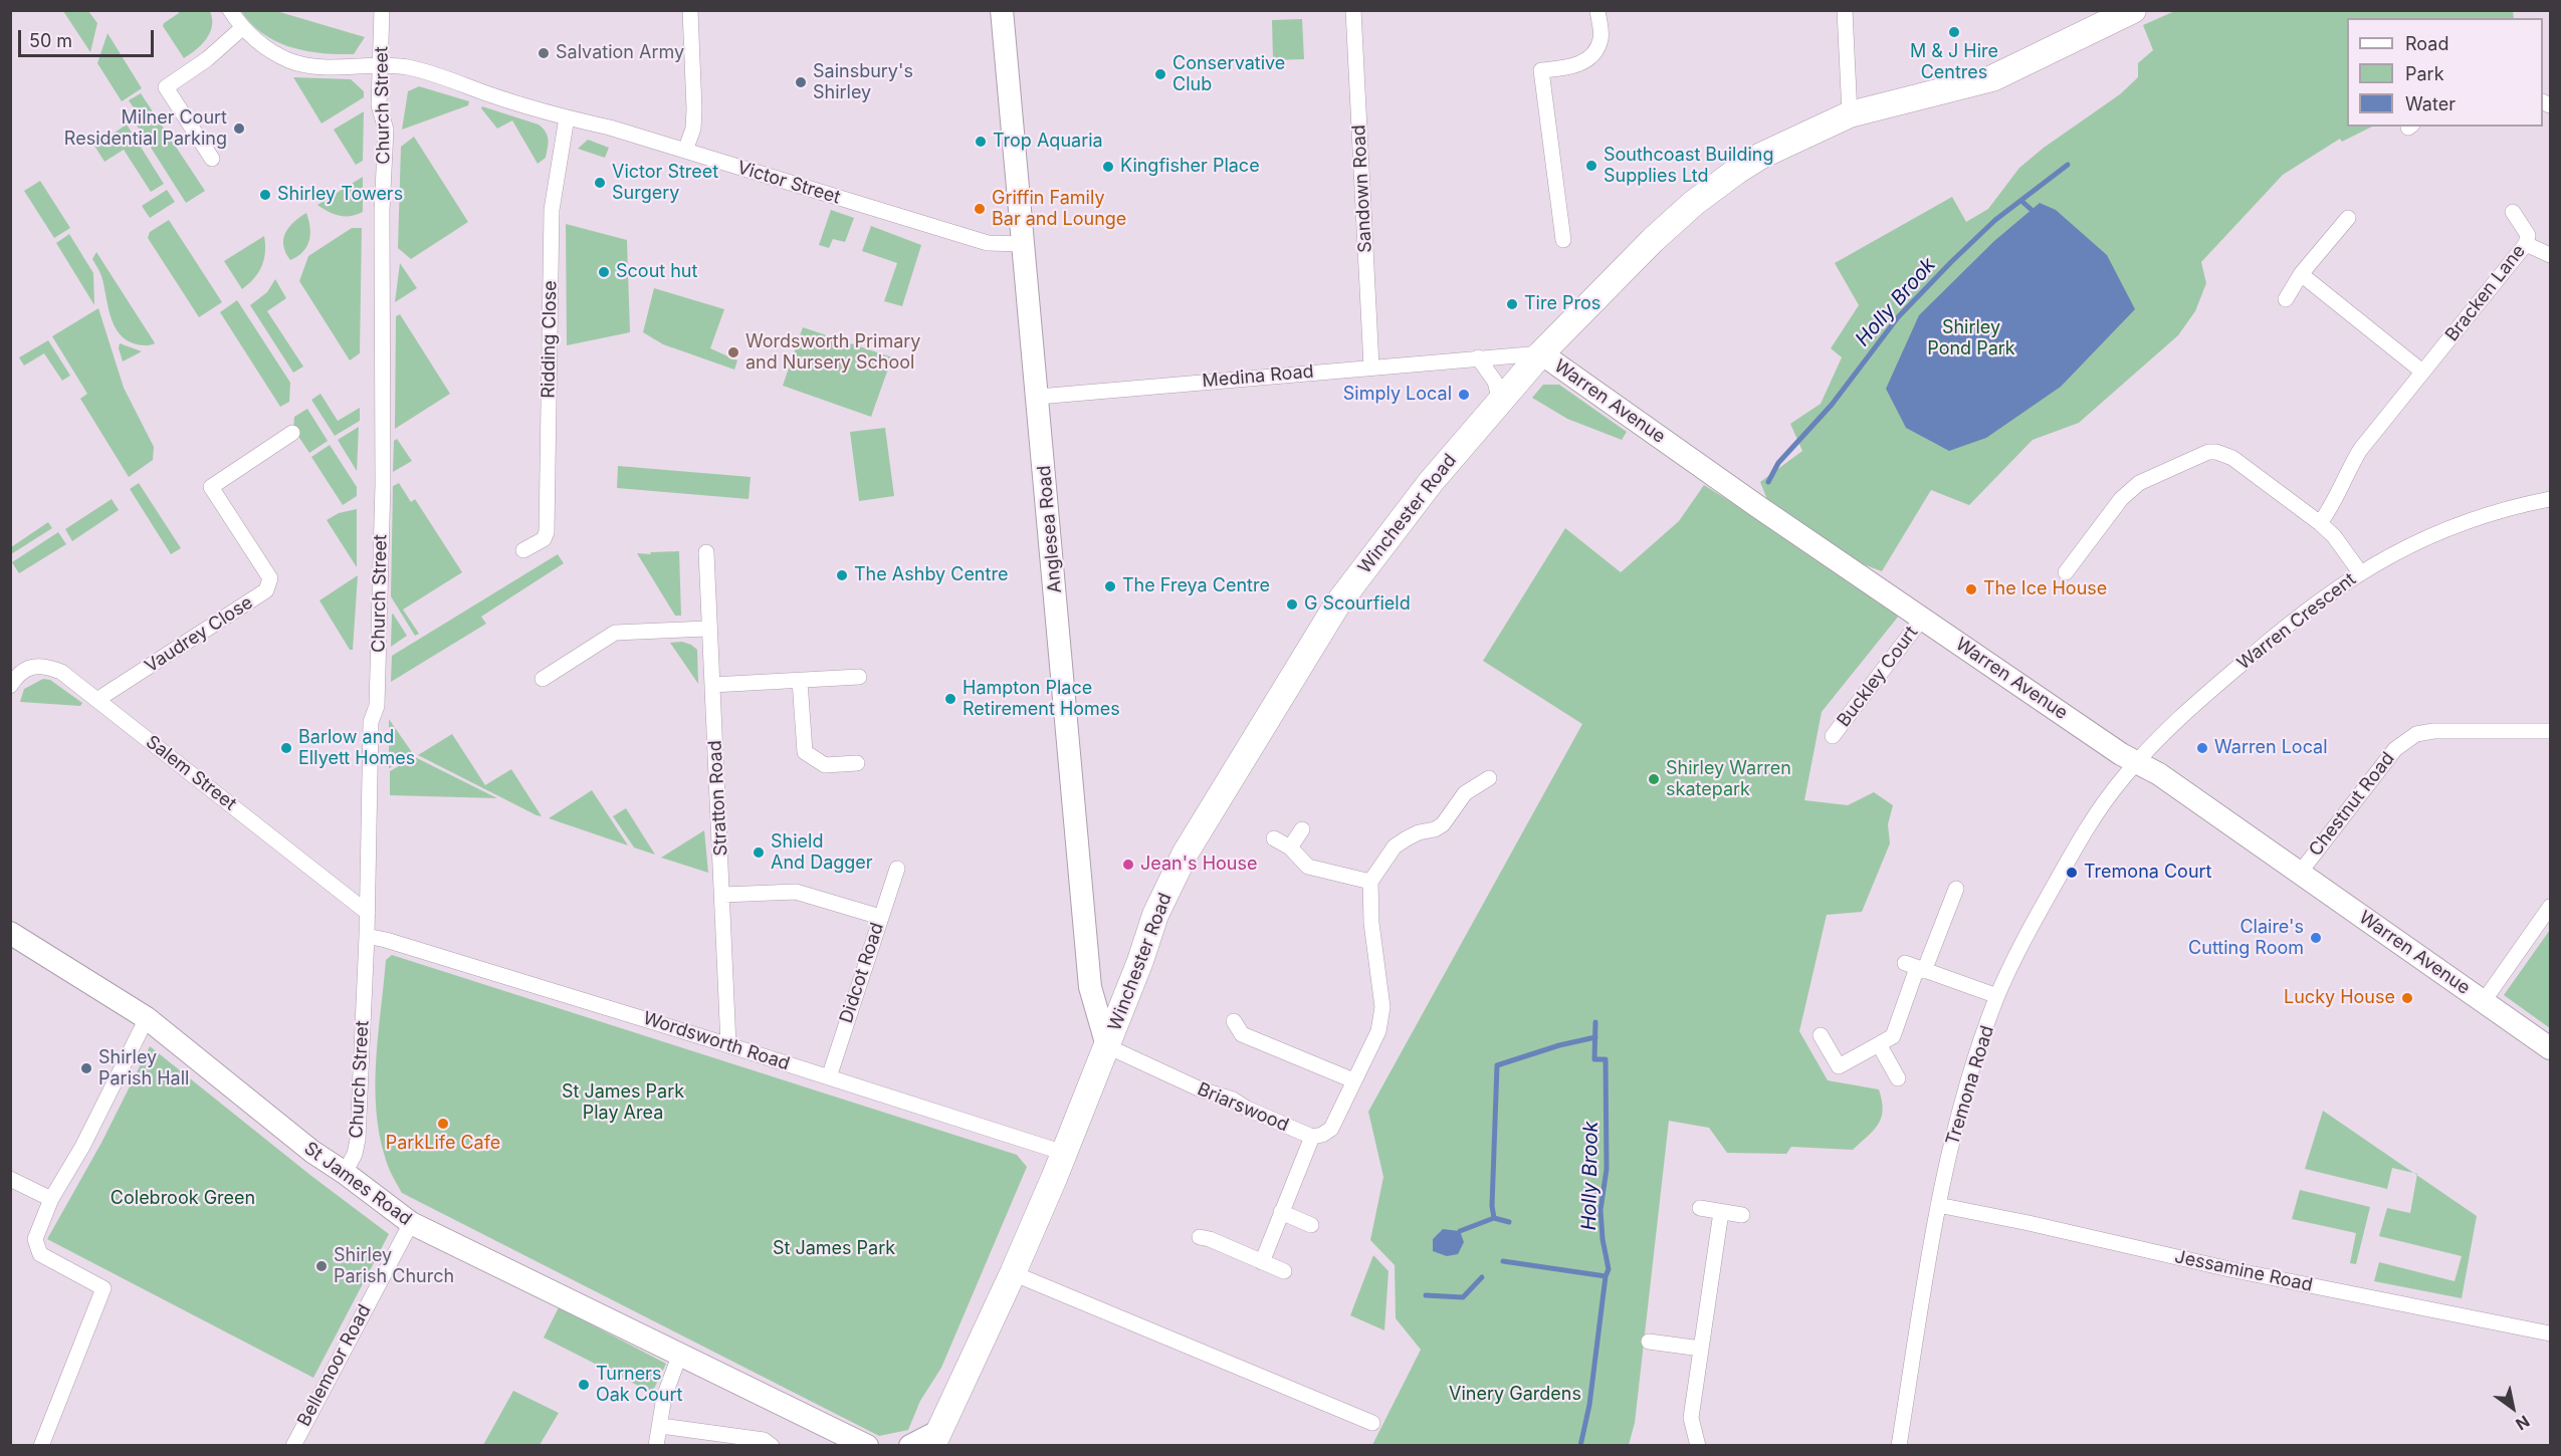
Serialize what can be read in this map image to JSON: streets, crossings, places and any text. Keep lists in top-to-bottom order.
{
  "streets": {
    "main road": ["Winchester Road"],
    "street": [
      "Church Street",
      "Victor Street",
      "Sandown Road",
      "Bracken Lane",
      "Ridding Close",
      "Medina Road",
      "Warren Avenue",
      "Anglesea Road",
      "Warren Crescent",
      "Vaudrey Close",
      "Buckley Court",
      "Salem Street",
      "Stratton Road",
      "Chestnut Road",
      "Didcot Road",
      "Wordsworth Road",
      "Tremona Road",
      "Briarswood",
      "St James Road",
      "Jessamine Road",
      "Bellemoor Road"
    ]
  },
  "crossings": [
    ["Church Street", "Victor Street"],
    ["Church Street", "Salem Street"],
    ["Church Street", "Wordsworth Road"],
    ["Church Street", "St James Road"],
    ["Victor Street", "Ridding Close"],
    ["Victor Street", "Anglesea Road"],
    ["Sandown Road", "Medina Road"],
    ["Medina Road", "Warren Avenue"],
    ["Medina Road", "Winchester Road"],
    ["Medina Road", "Anglesea Road"],
    ["Warren Avenue", "Winchester Road"],
    ["Warren Avenue", "Warren Crescent"],
    ["Warren Avenue", "Buckley Court"],
    ["Warren Avenue", "Chestnut Road"],
    ["Warren Avenue", "Tremona Road"],
    ["Winchester Road", "Anglesea Road"],
    ["Winchester Road", "Wordsworth Road"],
    ["Winchester Road", "Briarswood"],
    ["Anglesea Road", "Briarswood"],
    ["Warren Crescent", "Tremona Road"],
    ["Vaudrey Close", "Salem Street"],
    ["Stratton Road", "Wordsworth Road"],
    ["Didcot Road", "Wordsworth Road"],
    ["Tremona Road", "Jessamine Road"],
    ["St James Road", "Bellemoor Road"]
  ],
  "water": ["Holly Brook"],
  "parks": [
    "Shirley Pond Park",
    "St James Park Play Area",
    "Colebrook Green",
    "St James Park",
    "Vinery Gardens"
  ],
  "places": [
    "M & J Hire Centres",
    "Salvation Army",
    "Conservative Club",
    "Sainsbury's Shirley",
    "Milner Court Residential Parking",
    "Trop Aquaria",
    "Southcoast Building Supplies Ltd",
    "Kingfisher Place",
    "Victor Street Surgery",
    "Shirley Towers",
    "Griffin Family Bar and Lounge",
    "Scout hut",
    "Tire Pros",
    "Wordsworth Primary and Nursery School",
    "Simply Local",
    "The Ashby Centre",
    "The Freya Centre",
    "The Ice House",
    "G Scourfield",
    "Hampton Place Retirement Homes",
    "Barlow and Ellyett Homes",
    "Warren Local",
    "Shirley Warren skatepark",
    "Shield And Dagger",
    "Jean's House",
    "Tremona Court",
    "Claire's Cutting Room",
    "Lucky House",
    "Shirley Parish Hall",
    "ParkLife Cafe",
    "Shirley Parish Church",
    "Turners Oak Court"
  ],
  "legend": ["Road", "Park", "Water"],
  "scale_bar": "50 m",
  "north": "bottom right"
}
